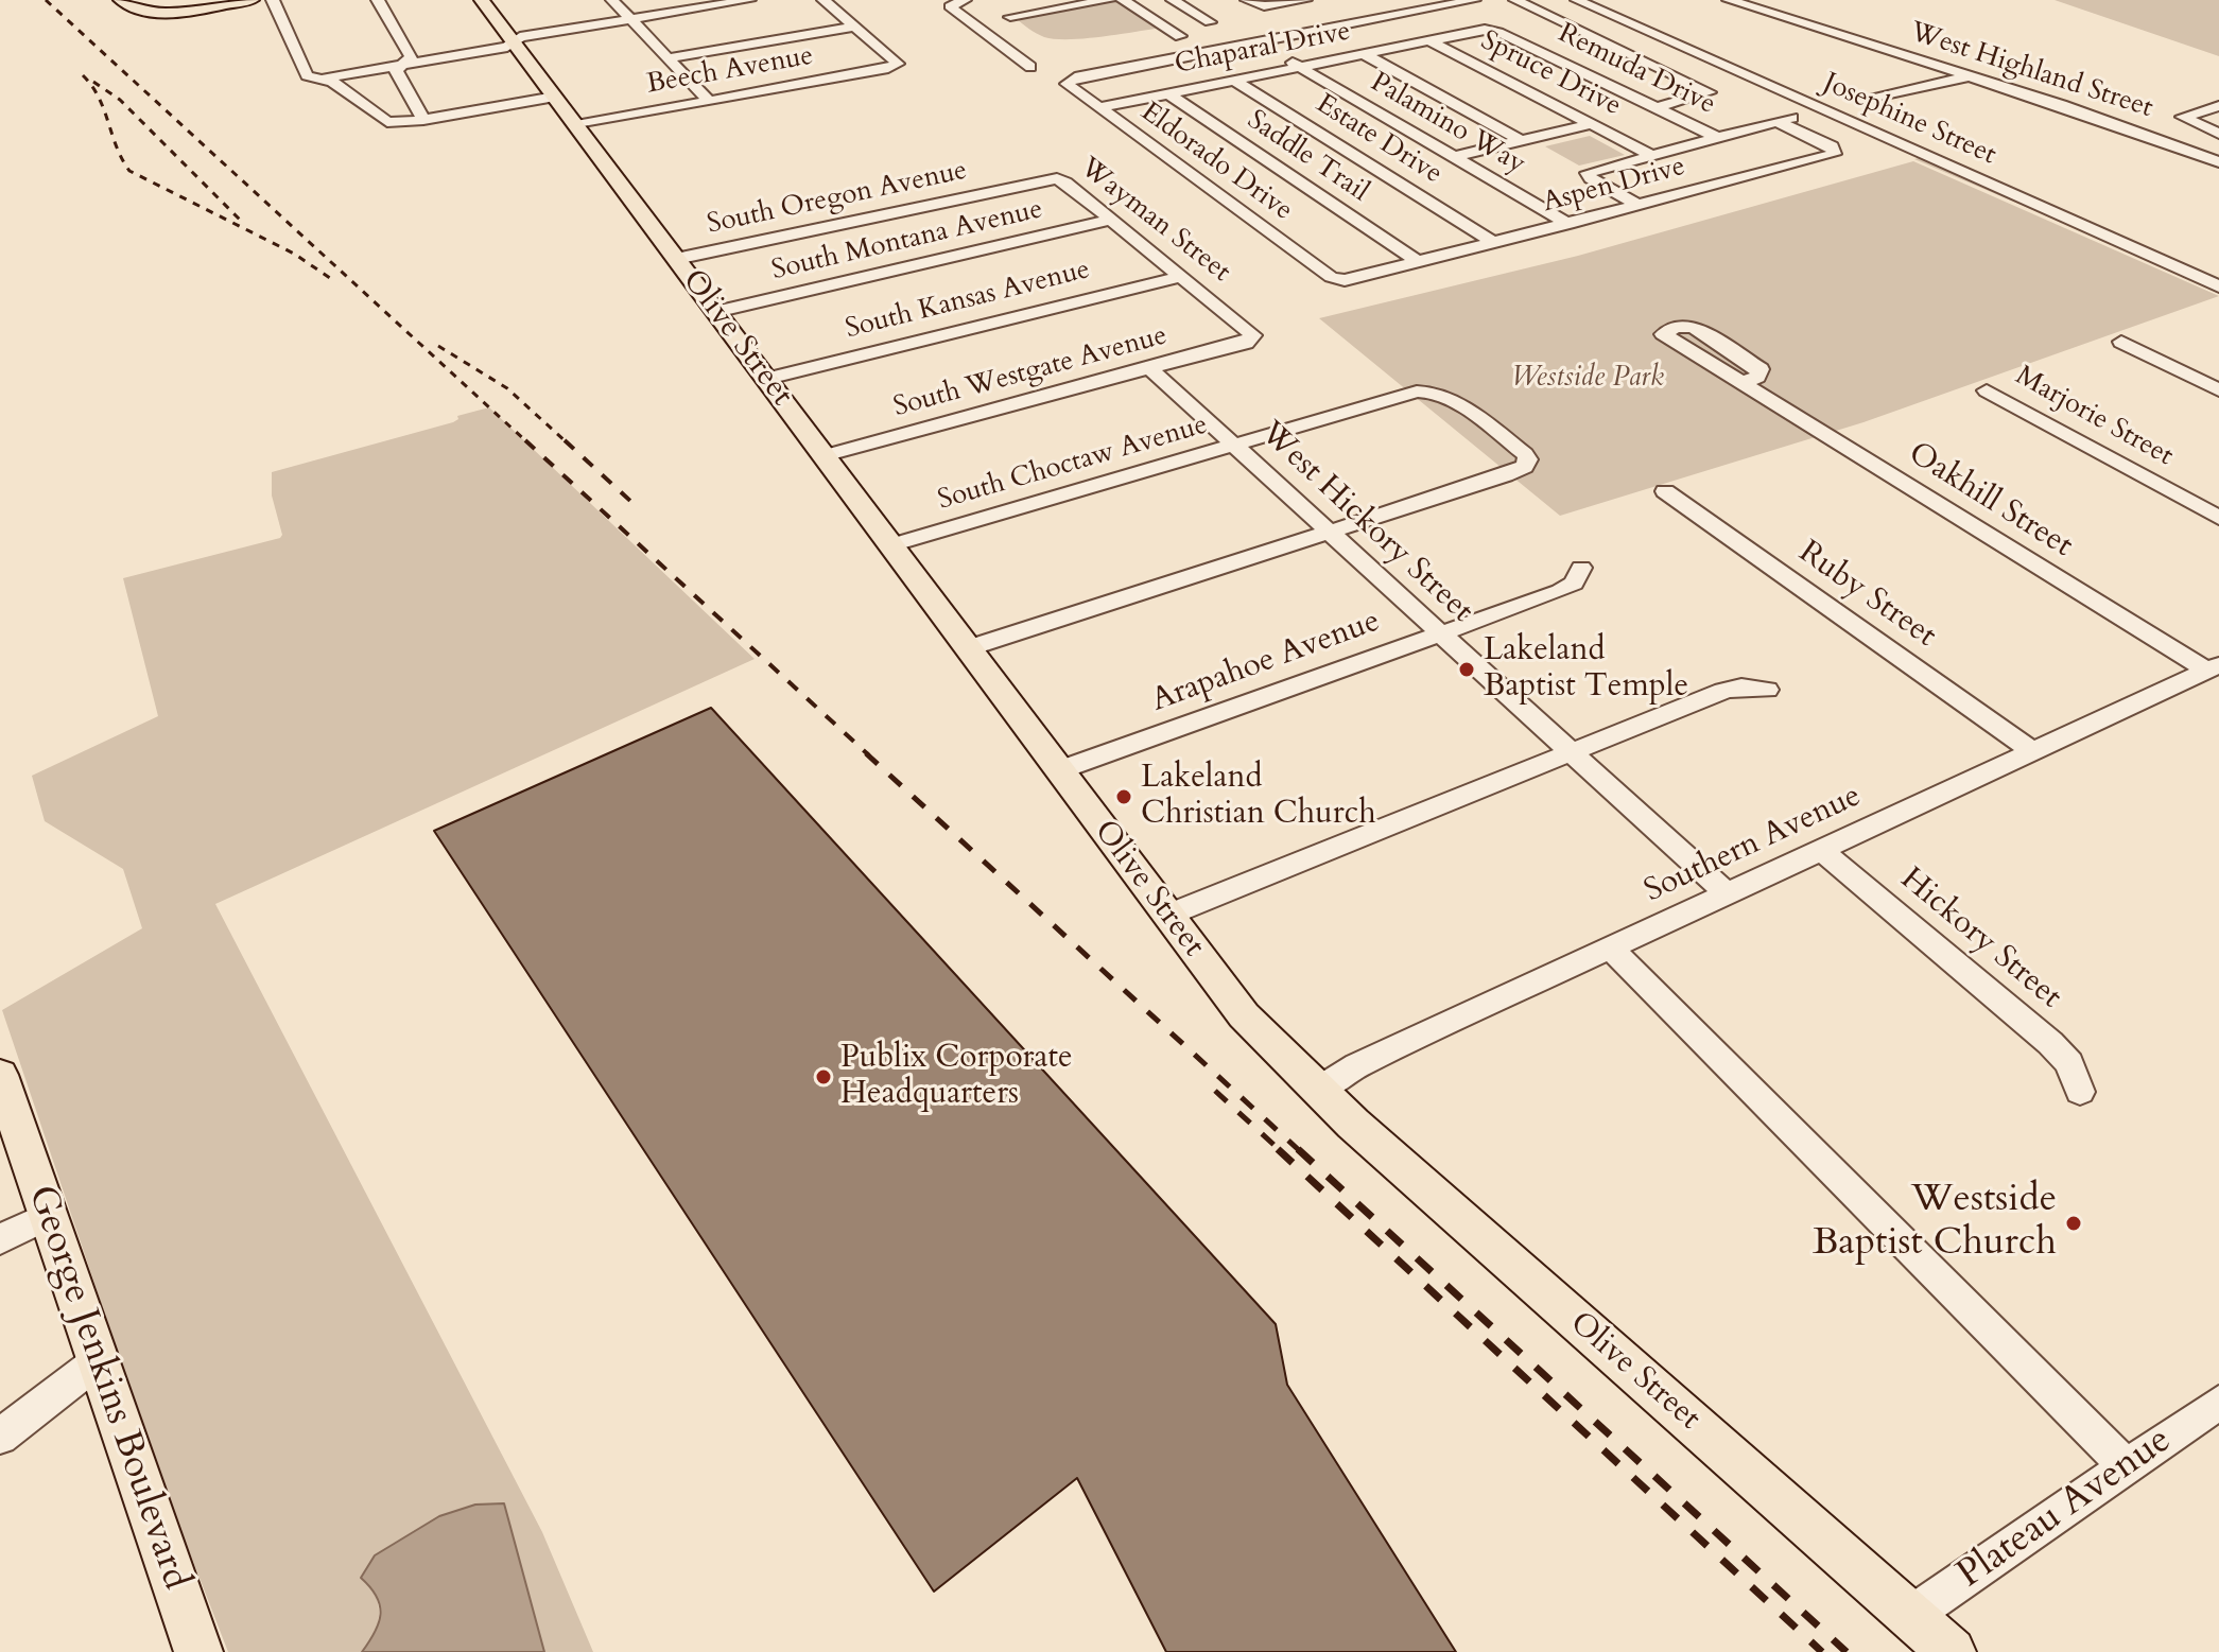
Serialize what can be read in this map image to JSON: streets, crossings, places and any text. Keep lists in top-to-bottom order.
{
  "streets": {
    "main road": ["Olive Street", "George Jenkins Boulevard"],
    "street": [
      "Chaparal Drive",
      "Remuda Drive",
      "Beech Avenue",
      "West Highland Street",
      "Spruce Drive",
      "Josephine Street",
      "Palamino Way",
      "Estate Drive",
      "Saddle Trail",
      "Eldorado Drive",
      "Aspen Drive",
      "South Oregon Avenue",
      "Wayman Street",
      "South Montana Avenue",
      "South Kansas Avenue",
      "South Westgate Avenue",
      "Marjorie Street",
      "South Choctaw Avenue",
      "Oakhill Street",
      "West Hickory Street",
      "Ruby Street",
      "Arapahoe Avenue",
      "Southern Avenue",
      "Hickory Street",
      "Plateau Avenue"
    ]
  },
  "crossings": [
    ["Chaparal Drive", "Remuda Drive"],
    ["Chaparal Drive", "Spruce Drive"],
    ["Chaparal Drive", "Palamino Way"],
    ["Chaparal Drive", "Estate Drive"],
    ["Chaparal Drive", "Saddle Trail"],
    ["Chaparal Drive", "Eldorado Drive"],
    ["Beech Avenue", "Olive Street"],
    ["Palamino Way", "Aspen Drive"],
    ["Estate Drive", "Aspen Drive"],
    ["Saddle Trail", "Aspen Drive"],
    ["Eldorado Drive", "Aspen Drive"],
    ["South Oregon Avenue", "Wayman Street"],
    ["South Oregon Avenue", "Olive Street"],
    ["Wayman Street", "South Montana Avenue"],
    ["Wayman Street", "South Kansas Avenue"],
    ["Wayman Street", "South Westgate Avenue"],
    ["South Montana Avenue", "Olive Street"],
    ["South Kansas Avenue", "Olive Street"],
    ["Olive Street", "South Westgate Avenue"],
    ["Olive Street", "South Choctaw Avenue"],
    ["Olive Street", "Arapahoe Avenue"],
    ["Olive Street", "Southern Avenue"],
    ["Olive Street", "Plateau Avenue"],
    ["South Westgate Avenue", "West Hickory Street"],
    ["South Choctaw Avenue", "West Hickory Street"],
    ["Oakhill Street", "Southern Avenue"],
    ["West Hickory Street", "Arapahoe Avenue"],
    ["West Hickory Street", "Southern Avenue"],
    ["Ruby Street", "Southern Avenue"],
    ["Southern Avenue", "Hickory Street"]
  ],
  "parks": ["Westside Park"],
  "places": [
    "Lakeland Baptist Temple",
    "Lakeland Christian Church",
    "Publix Corporate Headquarters",
    "Westside Baptist Church"
  ]
}
